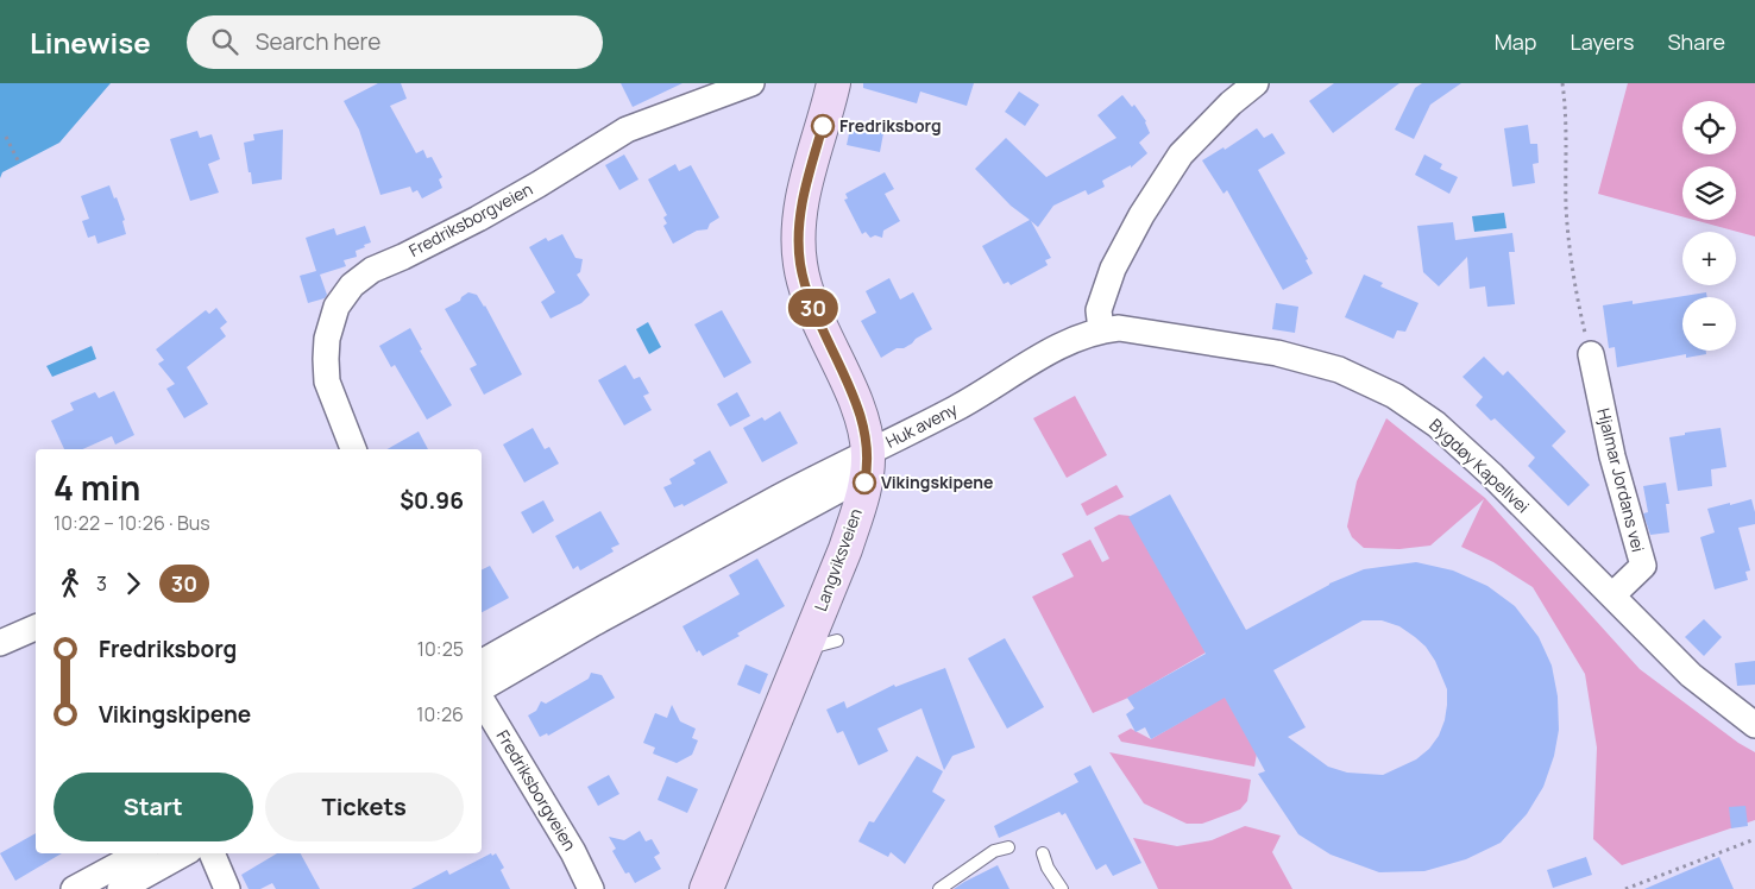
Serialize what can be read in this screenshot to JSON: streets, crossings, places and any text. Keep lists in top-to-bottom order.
{
  "streets": {
    "street": [
      "Fredriksborgveien",
      "Huk aveny",
      "Bygdøy Kapellvei",
      "Hjalmar Jordans vei",
      "Langviksveien"
    ]
  },
  "crossings": [
    ["Huk aveny", "Bygdøy Kapellvei"],
    ["Huk aveny", "Langviksveien"],
    ["Bygdøy Kapellvei", "Hjalmar Jordans vei"]
  ],
  "places": ["Fredriksborg", "Vikingskipene"],
  "lines": ["bus line 30"],
  "page": {
    "header": "Linewise",
    "search": "Search here",
    "nav": ["Map", "Layers", "Share"],
    "on_map": "30",
    "map_buttons": ["+", "−"],
    "heading": ["4 min", "10:22 – 10:26 · Bus", "$0.96"],
    "legs": ["3", "30"],
    "list": [
      {
        "name": "Fredriksborg",
        "value": "10:25"
      },
      {
        "name": "Vikingskipene",
        "value": "10:26"
      }
    ],
    "buttons": ["Start", "Tickets"]
  }
}
